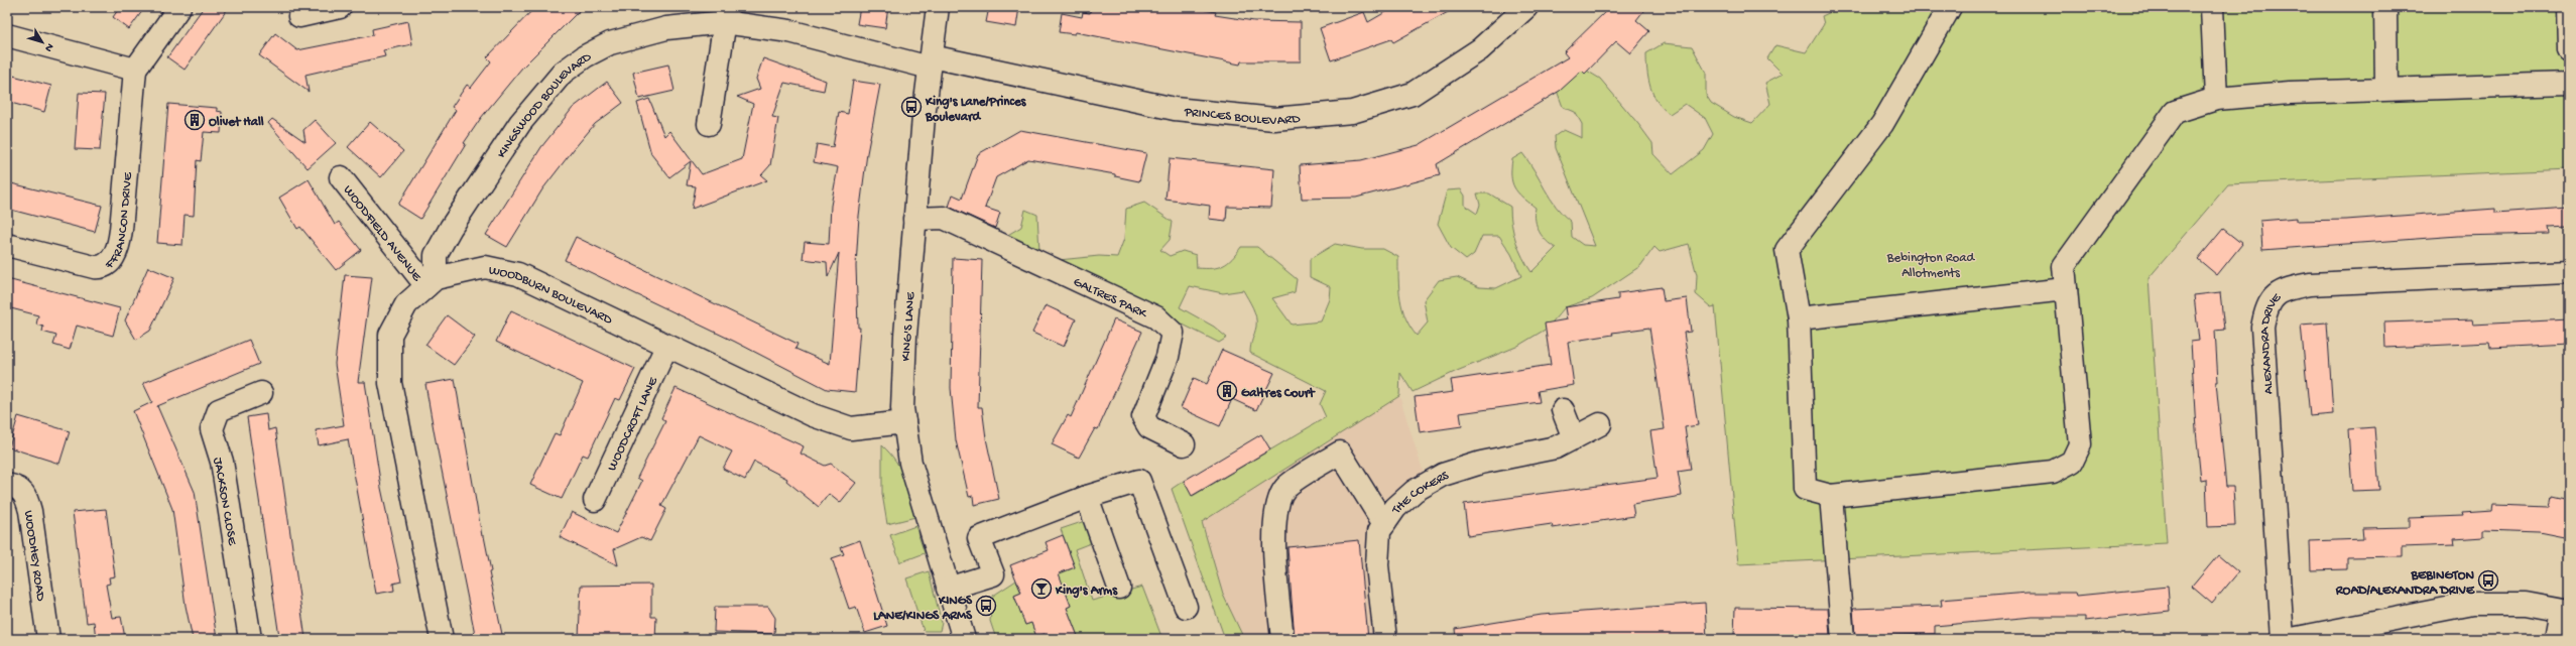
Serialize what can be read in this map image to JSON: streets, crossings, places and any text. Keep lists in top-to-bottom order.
{
  "streets": {
    "street": [
      "KINGSWOOD BOULEVARD",
      "PRINCES BOULEVARD",
      "FFRANCON DRIVE",
      "WOODFIELD AVENUE",
      "WOODBURN BOULEVARD",
      "GALTRES PARK",
      "KING'S LANE",
      "ALEXANDRA DRIVE",
      "WOODCROFT LANE",
      "THE COKERS",
      "JACKSON CLOSE",
      "WOODHEY ROAD"
    ]
  },
  "crossings": [
    ["KINGSWOOD BOULEVARD", "PRINCES BOULEVARD"],
    ["KINGSWOOD BOULEVARD", "WOODFIELD AVENUE"],
    ["KINGSWOOD BOULEVARD", "WOODBURN BOULEVARD"],
    ["KINGSWOOD BOULEVARD", "KING'S LANE"],
    ["PRINCES BOULEVARD", "KING'S LANE"],
    ["WOODFIELD AVENUE", "WOODBURN BOULEVARD"],
    ["WOODBURN BOULEVARD", "KING'S LANE"],
    ["WOODBURN BOULEVARD", "WOODCROFT LANE"],
    ["GALTRES PARK", "KING'S LANE"]
  ],
  "parks": ["Bebington Road Allotments"],
  "places": {
    "bus stop": ["King's Lane/Princes Boulevard", "BEBINGTON ROAD/ALEXANDRA DRIVE", "KINGS LANE/KINGS ARMS"],
    "building": ["Olivet Hall", "Galtres Court"],
    "bar": ["King's Arms"]
  },
  "north": "bottom right"
}
